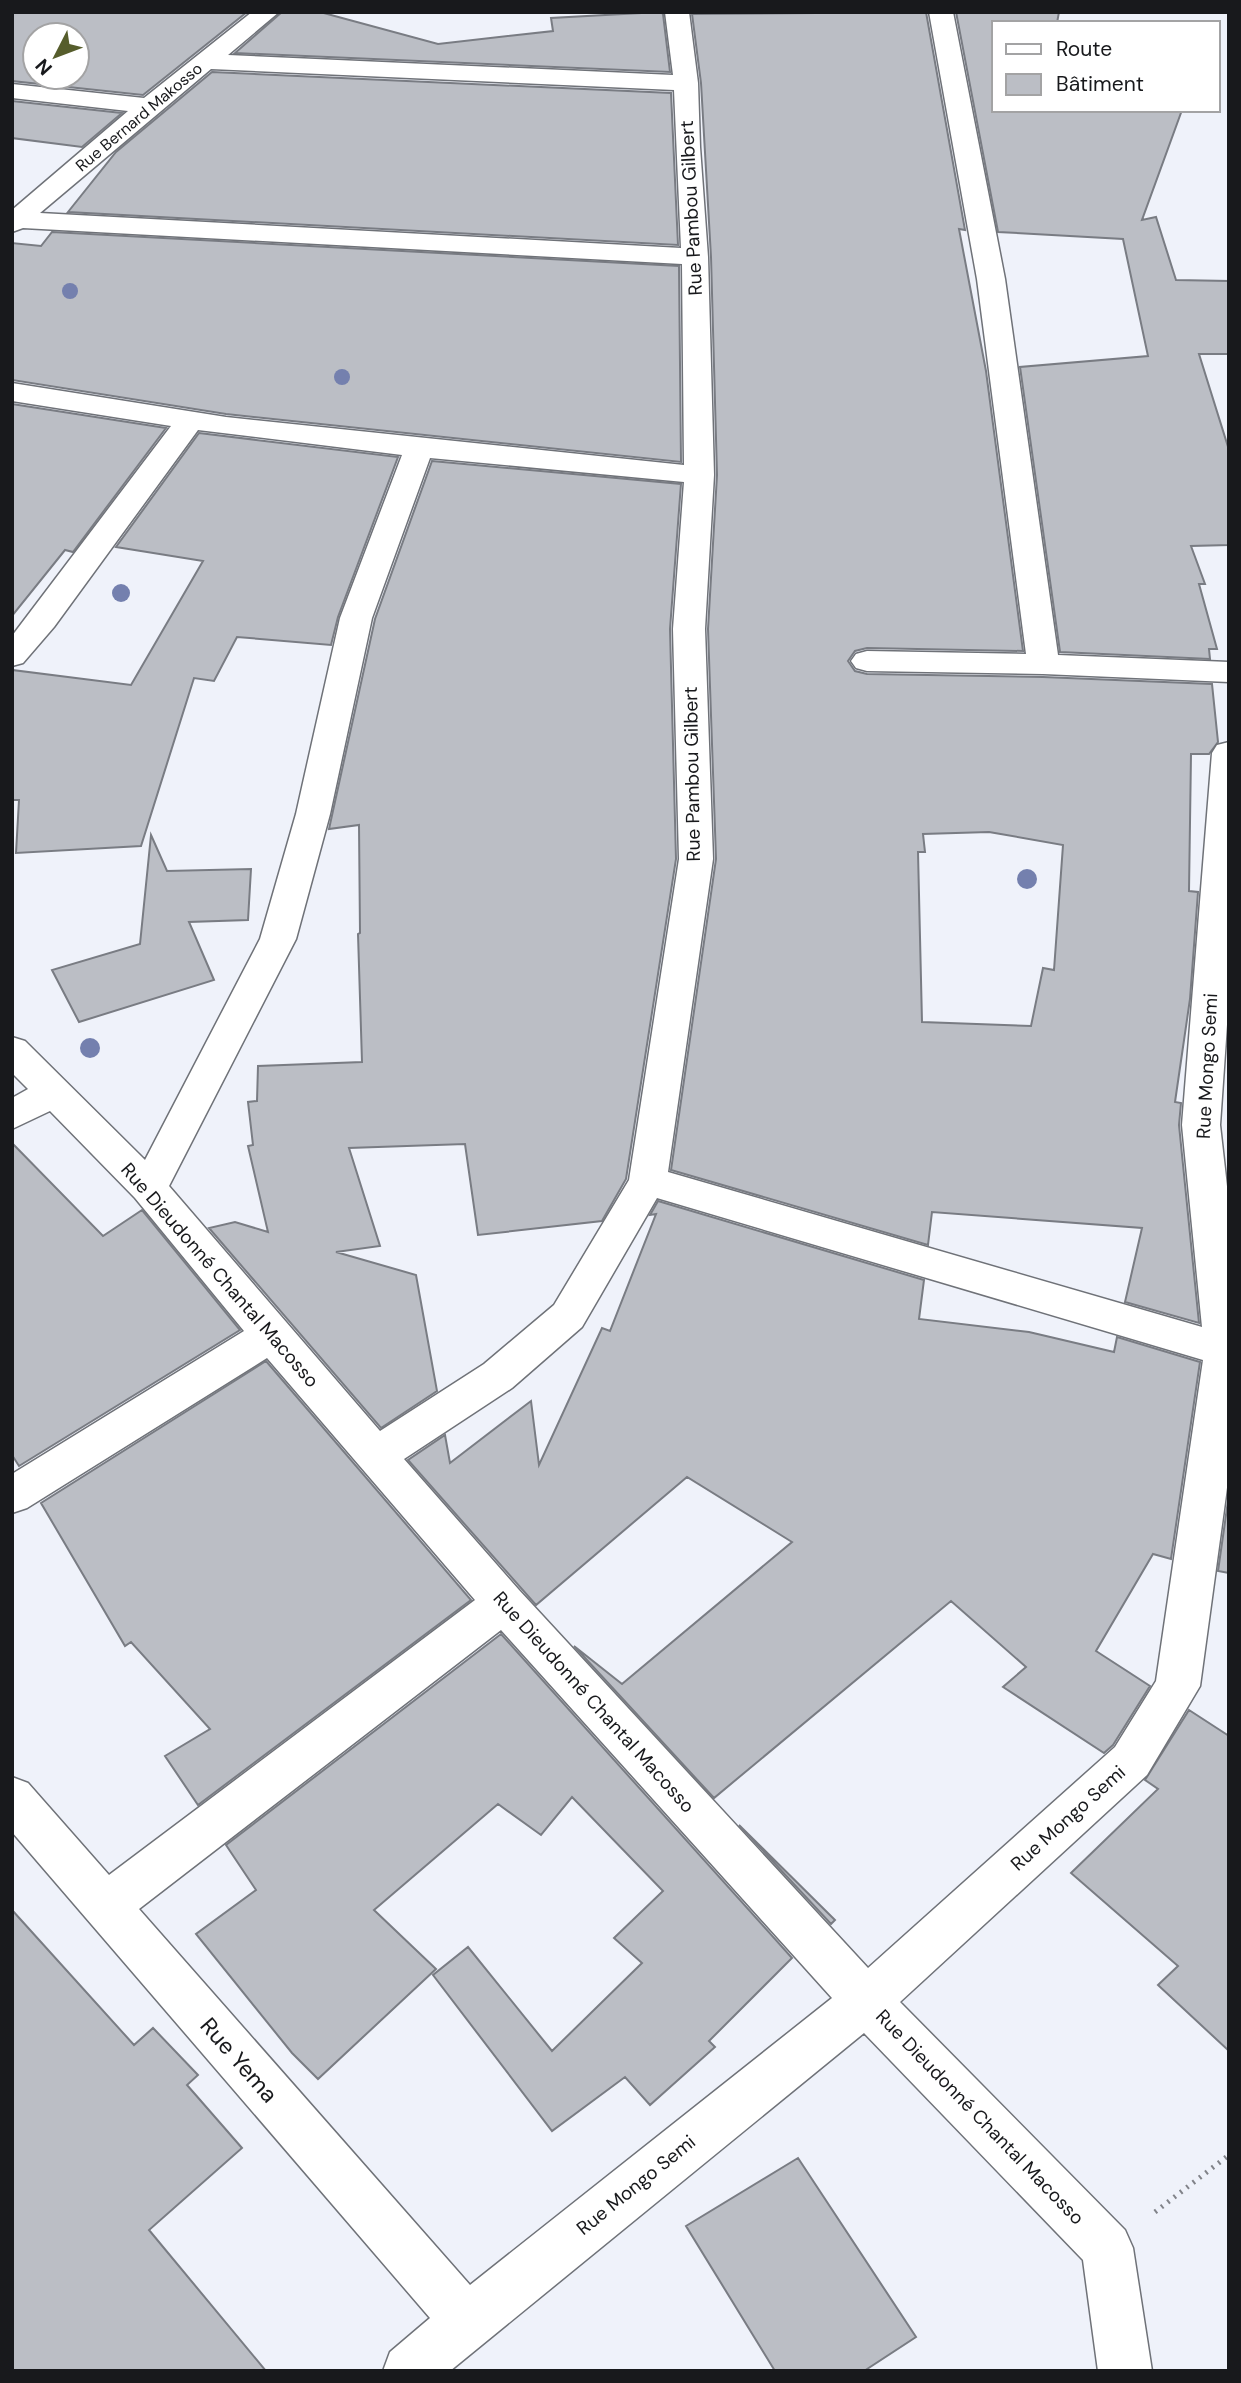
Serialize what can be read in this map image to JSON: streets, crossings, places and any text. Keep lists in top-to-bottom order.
{
  "streets": {
    "street": [
      "Rue Bernard Makosso",
      "Rue Pambou Gilbert",
      "Rue Mongo Semi",
      "Rue Dieudonné Chantal Macosso",
      "Rue Yema"
    ]
  },
  "crossings": [
    ["Rue Pambou Gilbert", "Rue Dieudonné Chantal Macosso"],
    ["Rue Mongo Semi", "Rue Dieudonné Chantal Macosso"],
    ["Rue Mongo Semi", "Rue Yema"]
  ],
  "legend": ["Route", "Bâtiment"],
  "north": "bottom left"
}
